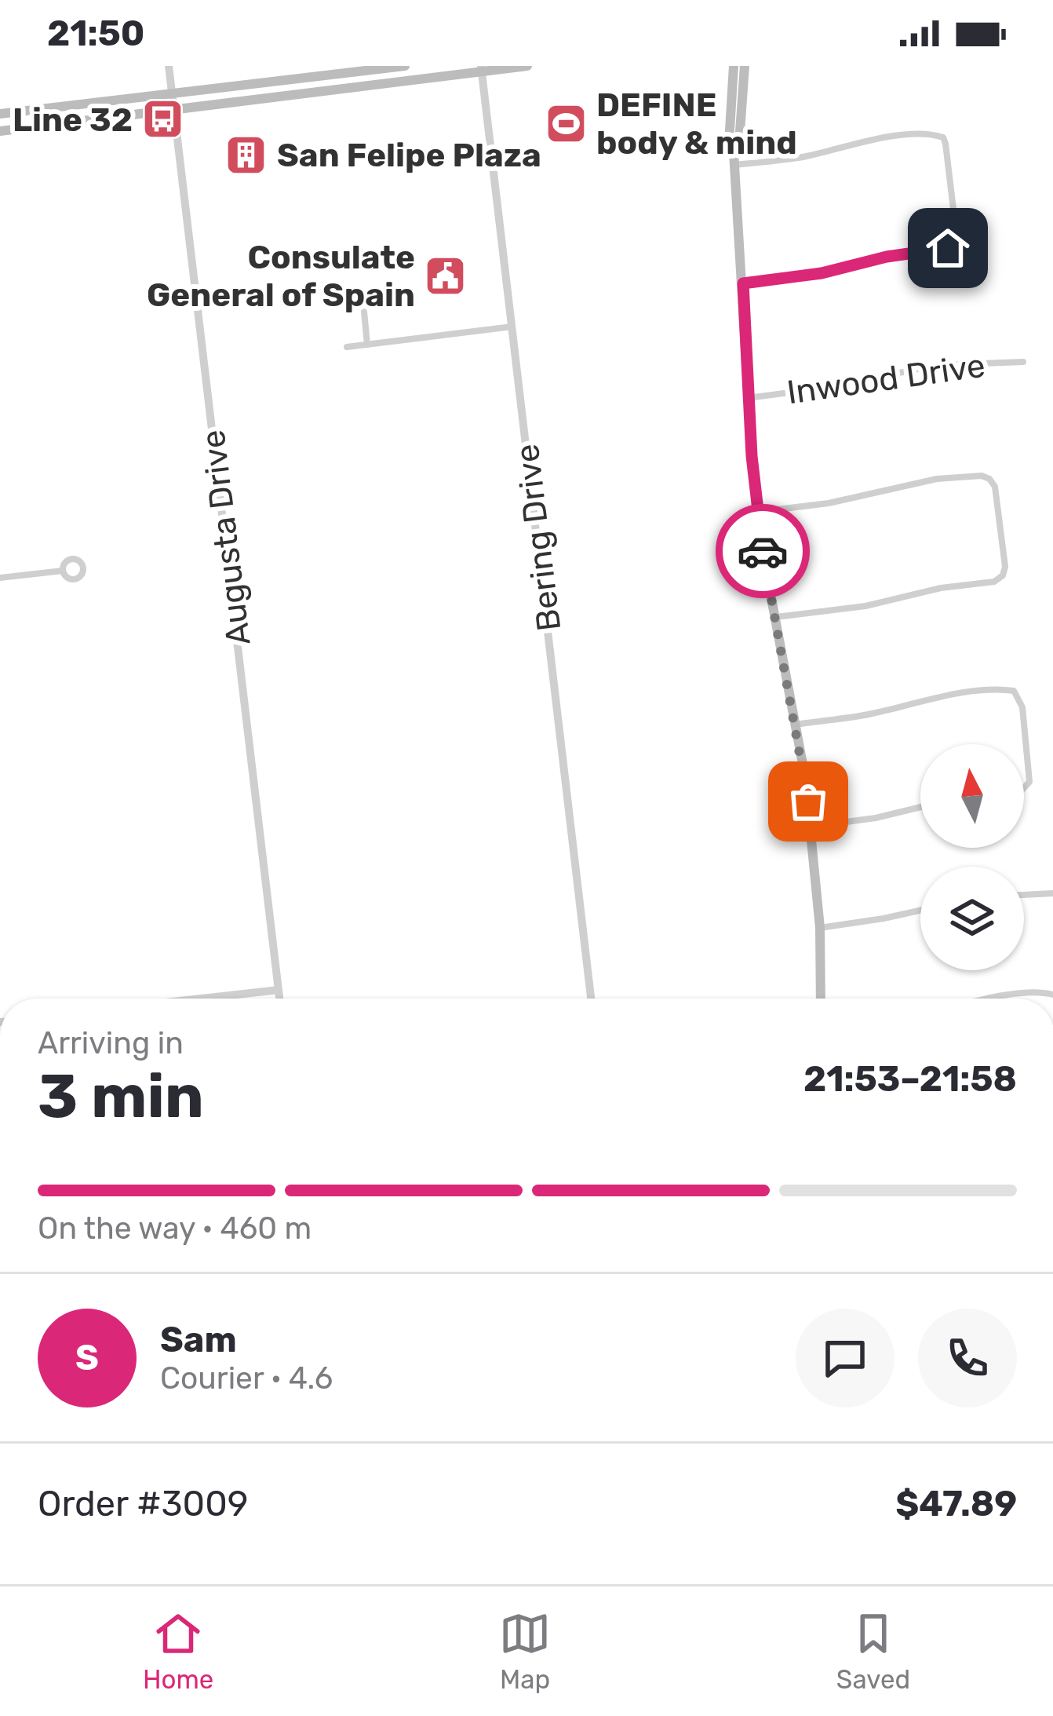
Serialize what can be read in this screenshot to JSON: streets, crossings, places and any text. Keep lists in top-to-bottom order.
{
  "streets": {
    "street": ["Inwood Drive", "Augusta Drive", "Bering Drive"]
  },
  "places": {
    "bus stop": ["Line 32"],
    "sports": ["DEFINE body & mind"],
    "building": ["San Felipe Plaza"],
    "public building": ["Consulate General of Spain"]
  },
  "north": "top",
  "page": {
    "status": "21:50",
    "heading": ["3 min", "Arriving in", "21:53–21:58"],
    "panel": [
      "Sam",
      "Courier · 4.6",
      "Order #3009",
      "$47.89"
    ],
    "bar": "On the way · 460 m",
    "round": "S",
    "tabs": ["Home", "Map", "Saved"]
  }
}
